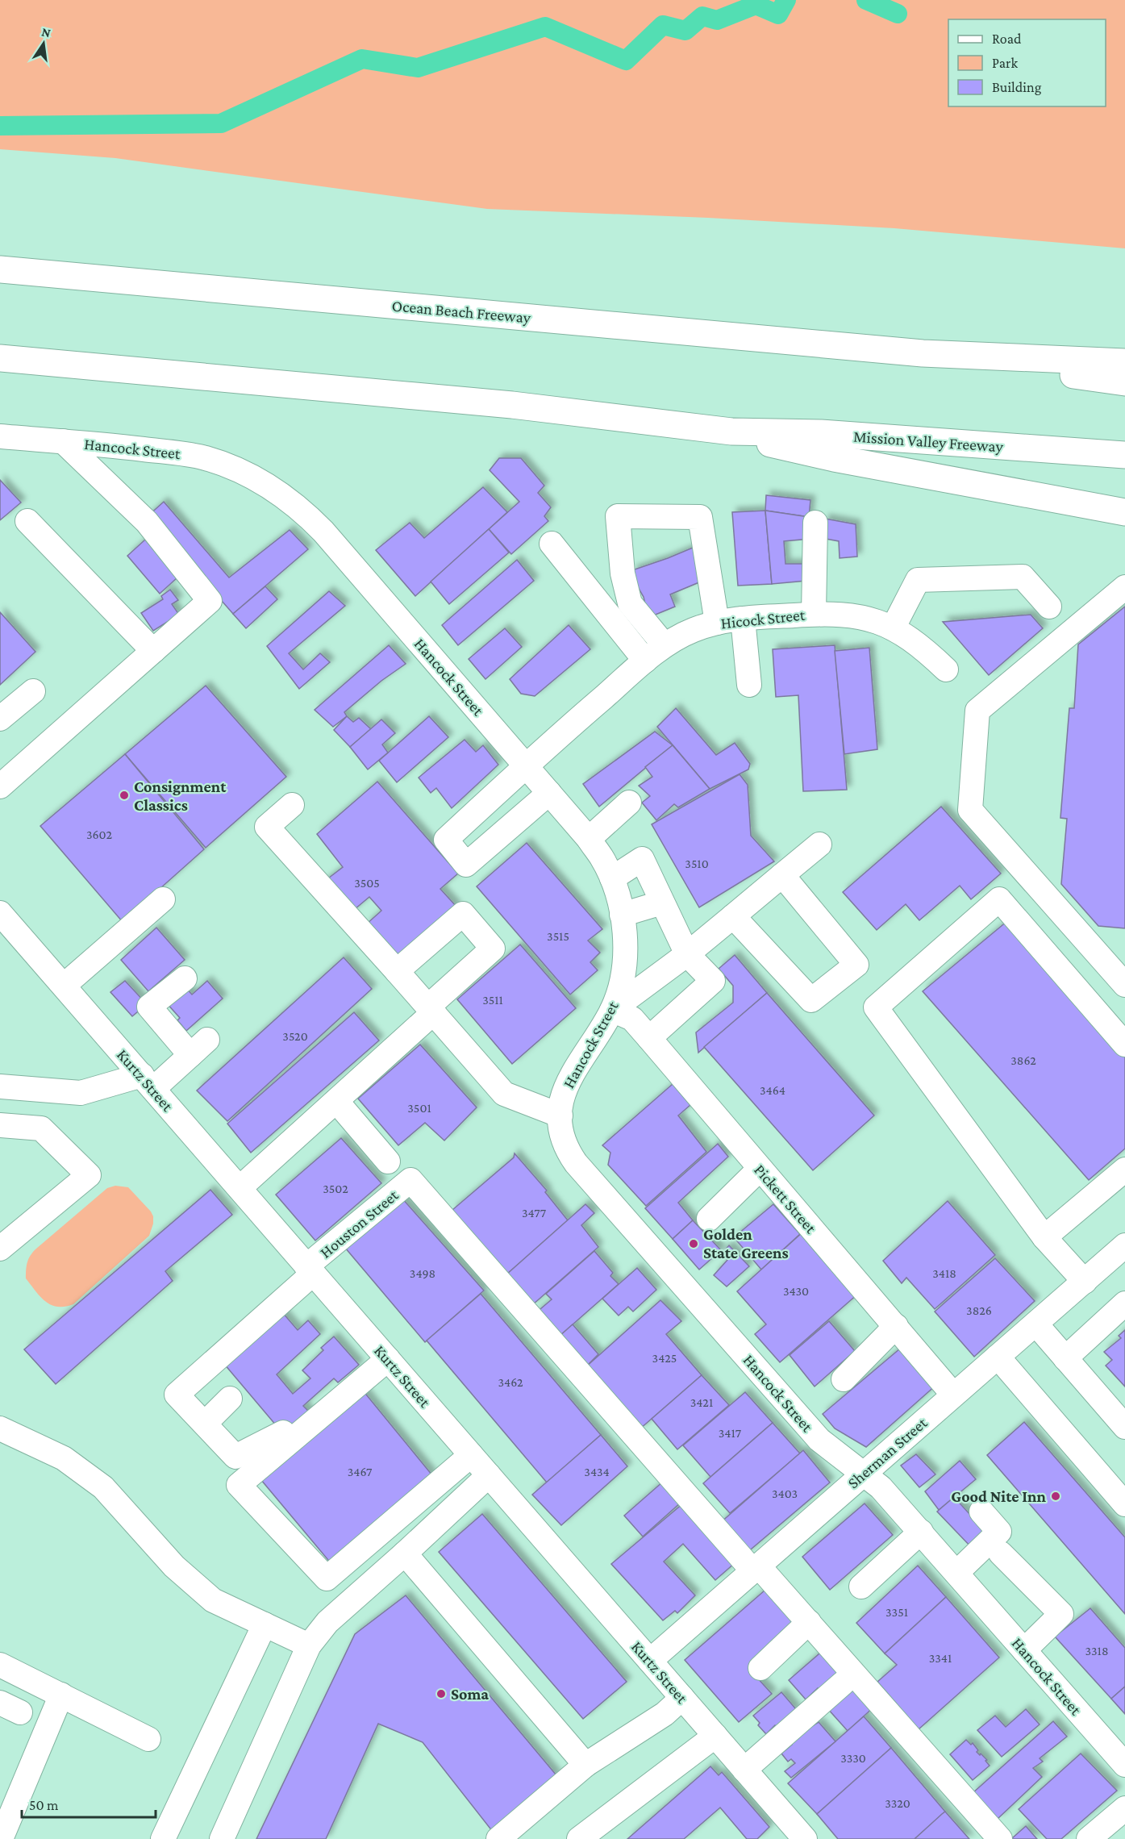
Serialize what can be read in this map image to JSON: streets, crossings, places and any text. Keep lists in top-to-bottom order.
{
  "streets": {
    "highway": ["Ocean Beach Freeway", "Mission Valley Freeway"],
    "street": [
      "Hancock Street",
      "Hicock Street",
      "Kurtz Street",
      "Pickett Street",
      "Houston Street",
      "Sherman Street"
    ]
  },
  "crossings": [
    ["Hancock Street", "Hicock Street"],
    ["Hancock Street", "Pickett Street"],
    ["Hancock Street", "Sherman Street"],
    ["Kurtz Street", "Houston Street"],
    ["Kurtz Street", "Sherman Street"],
    ["Pickett Street", "Sherman Street"],
    ["Houston Street", "Sherman Street"]
  ],
  "places": [
    "Consignment Classics",
    "Golden State Greens",
    "Good Nite Inn",
    "Soma"
  ],
  "house_numbers": [
    "3602",
    "3510",
    "3505",
    "3515",
    "3511",
    "3520",
    "3862",
    "3464",
    "3501",
    "3502",
    "3477",
    "3498",
    "3418",
    "3430",
    "3826",
    "3425",
    "3462",
    "3421",
    "3417",
    "3467",
    "3434",
    "3403",
    "3351",
    "3318",
    "3341",
    "3330",
    "3320"
  ],
  "legend": ["Road", "Park", "Building"],
  "scale_bar": "50 m",
  "north": "top"
}
